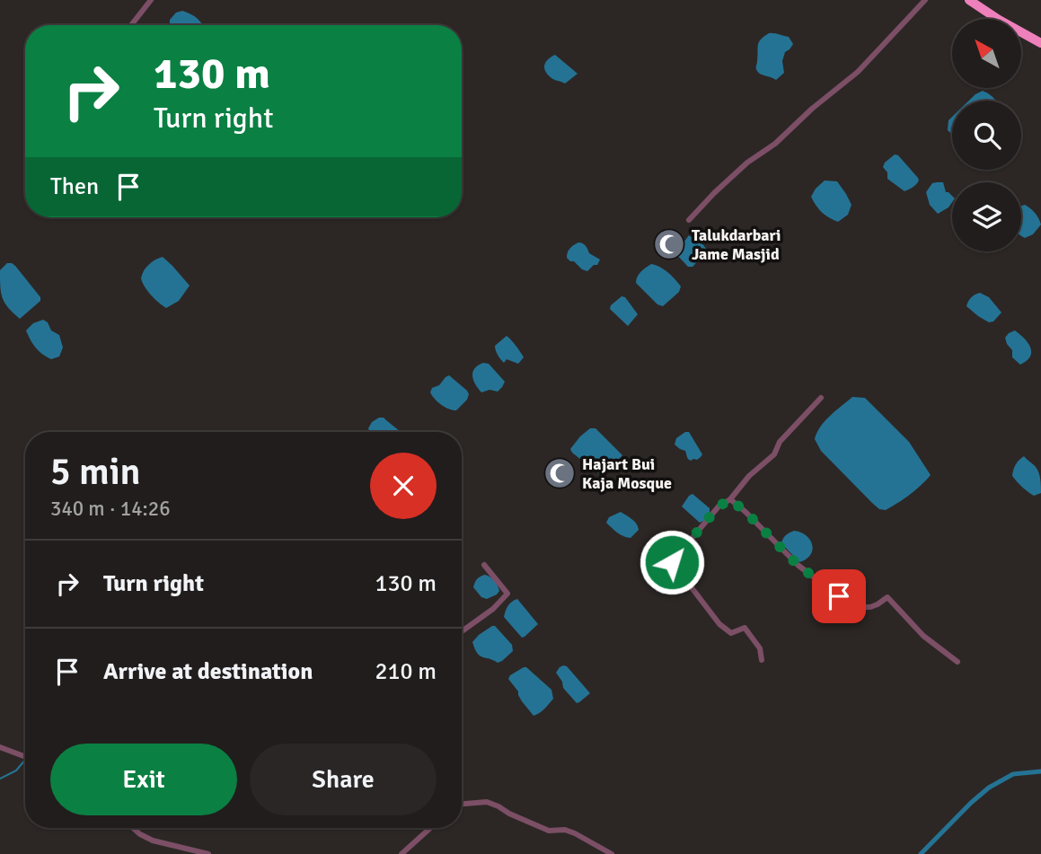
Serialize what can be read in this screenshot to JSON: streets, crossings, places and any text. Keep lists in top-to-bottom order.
{
  "places": {
    "mosque": ["Talukdarbari Jame Masjid", "Hajart Bui Kaja Mosque"]
  },
  "north": "top left",
  "page": {
    "turn": ["130 m", "Turn right"],
    "then": "Then",
    "heading": ["5 min", "340 m · 14:26"],
    "list": [
      {
        "name": "Turn right",
        "value": "130 m"
      },
      {
        "name": "Arrive at destination",
        "value": "210 m"
      }
    ],
    "buttons": ["Exit", "Share"]
  }
}
